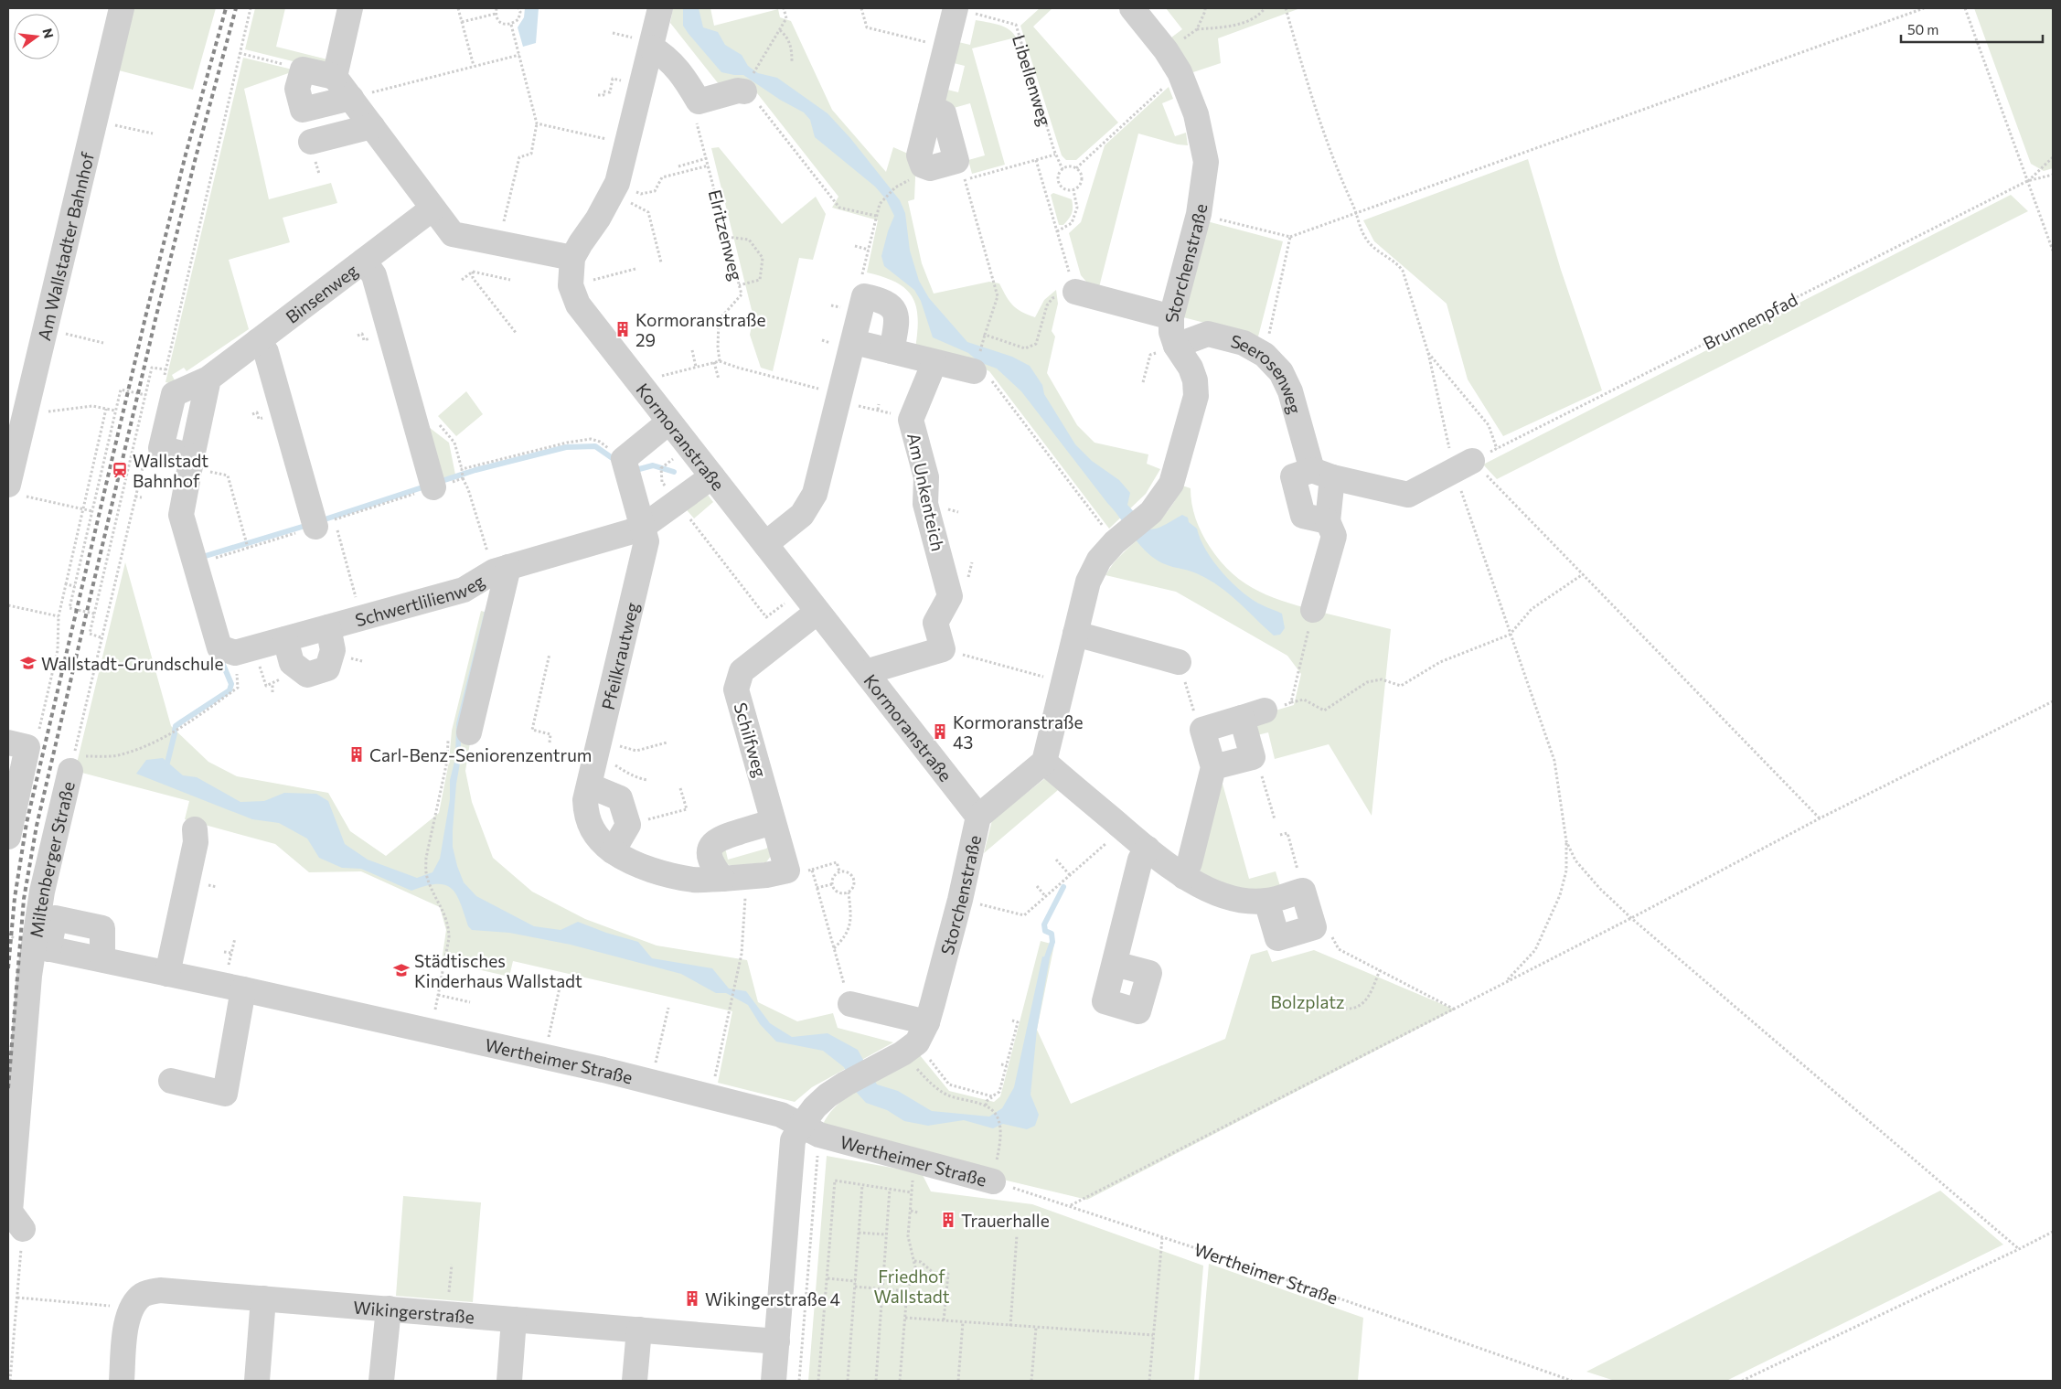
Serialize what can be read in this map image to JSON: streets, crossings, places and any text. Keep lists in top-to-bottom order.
{
  "streets": {
    "street": [
      "Am Wallstadter Bahnhof",
      "Storchenstraße",
      "Binsenweg",
      "Seerosenweg",
      "Kormoranstraße",
      "Am Unkenteich",
      "Schwertlilienweg",
      "Pfeilkrautweg",
      "Schilfweg",
      "Miltenberger Straße",
      "Wertheimer Straße",
      "Wikingerstraße"
    ],
    "path": ["Libellenweg", "Elritzenweg", "Brunnenpfad"]
  },
  "crossings": [
    ["Storchenstraße", "Seerosenweg"],
    ["Storchenstraße", "Kormoranstraße"],
    ["Binsenweg", "Schwertlilienweg"],
    ["Kormoranstraße", "Schwertlilienweg"],
    ["Kormoranstraße", "Schilfweg"],
    ["Schwertlilienweg", "Pfeilkrautweg"],
    ["Miltenberger Straße", "Wertheimer Straße"]
  ],
  "parks": ["Bolzplatz", "Friedhof Wallstadt"],
  "places": {
    "building": [
      "Kormoranstraße 29",
      "Kormoranstraße 43",
      "Carl-Benz-Seniorenzentrum",
      "Trauerhalle",
      "Wikingerstraße 4"
    ],
    "station": ["Wallstadt Bahnhof"],
    "school or university": ["Wallstadt-Grundschule", "Städtisches Kinderhaus Wallstadt"]
  },
  "scale_bar": "50 m",
  "north": "right"
}
